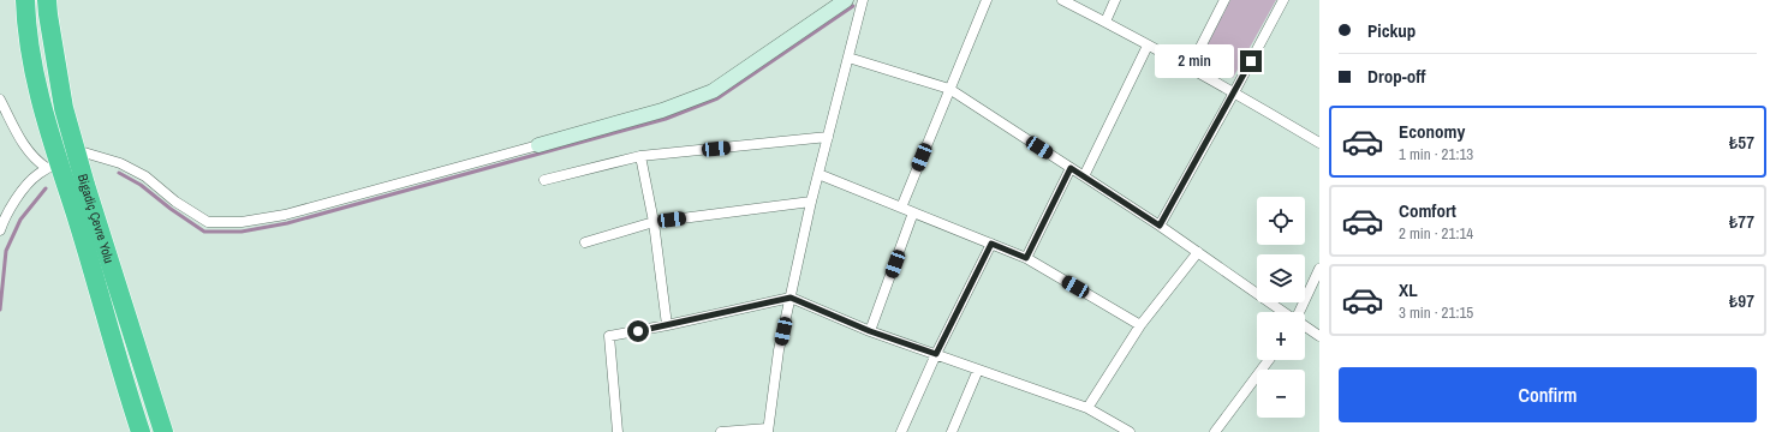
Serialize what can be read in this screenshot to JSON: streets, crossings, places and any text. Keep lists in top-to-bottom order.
{
  "streets": {
    "highway": ["Bigadiç Çevre Yolu"]
  },
  "page": {
    "banner": ["Pickup", "Drop-off"],
    "bubble": "2 min",
    "list": [
      {
        "name": "Economy",
        "note": "1 min · 21:13",
        "value": "₺57"
      },
      {
        "name": "Comfort",
        "note": "2 min · 21:14",
        "value": "₺77"
      },
      {
        "name": "XL",
        "note": "3 min · 21:15",
        "value": "₺97"
      }
    ],
    "map_buttons": ["+", "−"],
    "buttons": "Confirm"
  }
}
